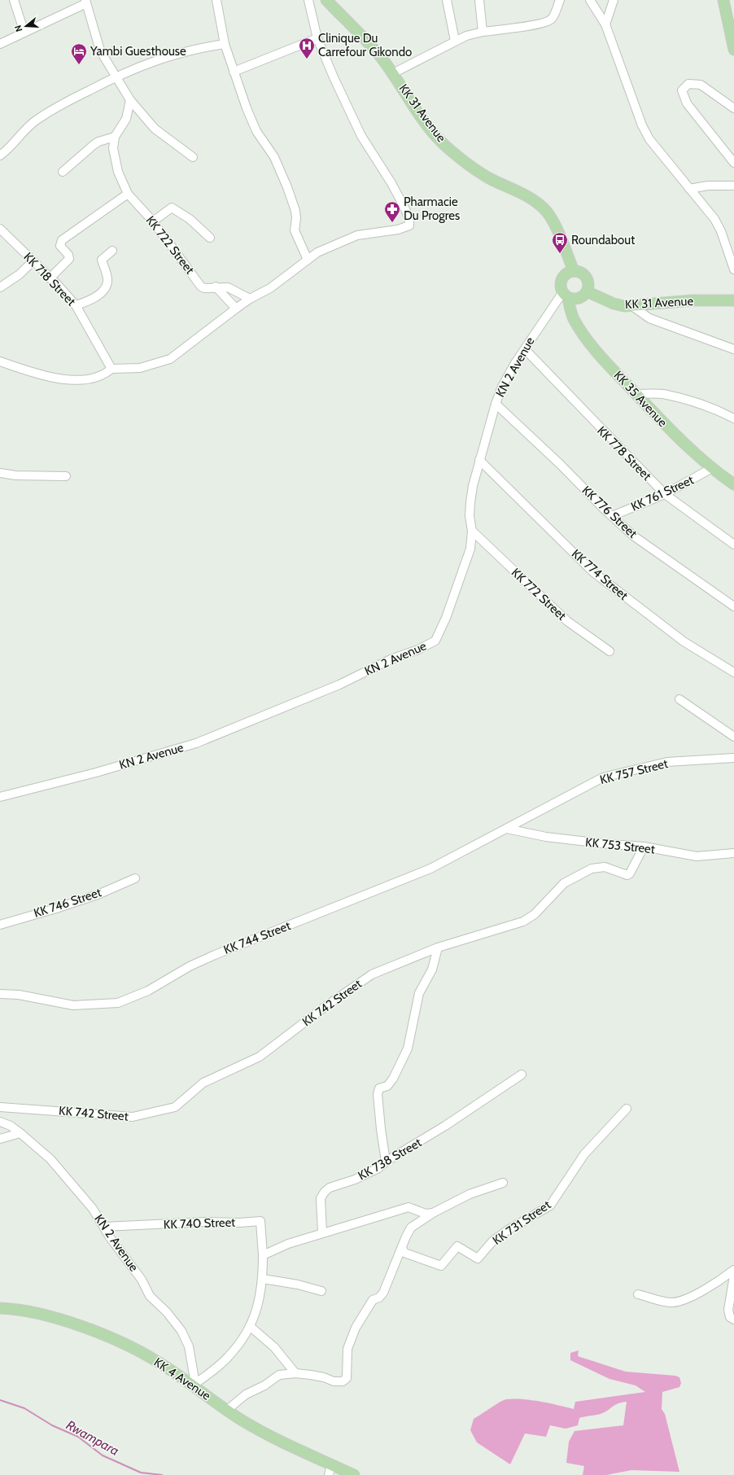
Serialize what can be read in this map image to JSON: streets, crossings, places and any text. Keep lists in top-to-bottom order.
{
  "streets": {
    "main road": ["KK 31 Avenue", "KK 35 Avenue", "KK 4 Avenue"],
    "street": [
      "KK 722 Street",
      "KK 718 Street",
      "KN 2 Avenue",
      "KK 778 Street",
      "KK 761 Street",
      "KK 776 Street",
      "KK 774 Street",
      "KK 772 Street",
      "KK 757 Street",
      "KK 753 Street",
      "KK 746 Street",
      "KK 744 Street",
      "KK 742 Street",
      "KK 738 Street",
      "KK 731 Street",
      "KK 740 Street"
    ]
  },
  "crossings": [
    ["KK 31 Avenue", "KN 2 Avenue"],
    ["KK 31 Avenue", "KK 35 Avenue"],
    ["KN 2 Avenue", "KK 35 Avenue"],
    ["KN 2 Avenue", "KK 778 Street"],
    ["KN 2 Avenue", "KK 776 Street"],
    ["KN 2 Avenue", "KK 774 Street"],
    ["KN 2 Avenue", "KK 772 Street"],
    ["KN 2 Avenue", "KK 740 Street"],
    ["KN 2 Avenue", "KK 4 Avenue"],
    ["KK 35 Avenue", "KK 761 Street"],
    ["KK 778 Street", "KK 761 Street"],
    ["KK 761 Street", "KK 776 Street"],
    ["KK 757 Street", "KK 753 Street"],
    ["KK 757 Street", "KK 744 Street"],
    ["KK 753 Street", "KK 744 Street"],
    ["KK 753 Street", "KK 742 Street"]
  ],
  "water": ["Rwampara"],
  "places": {
    "hospital": ["Clinique Du Carrefour Gikondo"],
    "hotel": ["Yambi Guesthouse"],
    "pharmacy": ["Pharmacie Du Progres"],
    "bus stop": ["Roundabout"]
  },
  "north": "left"
}
